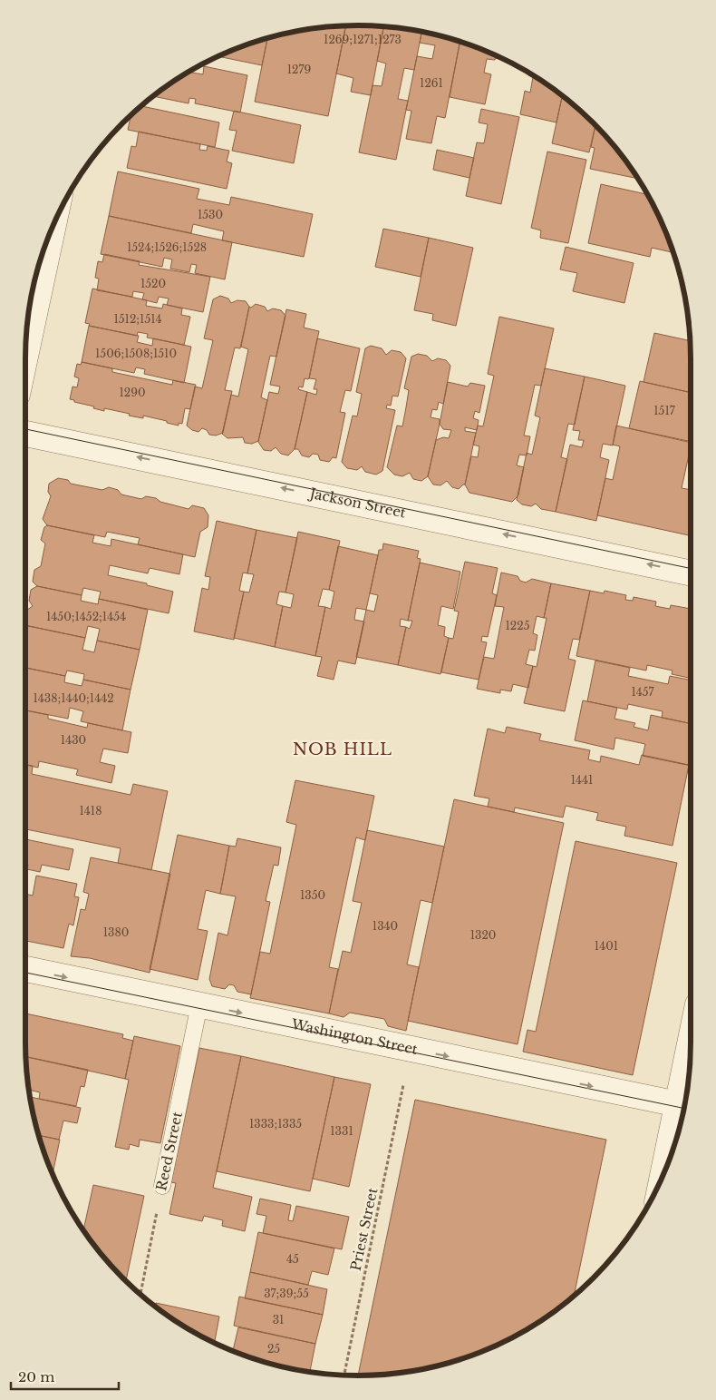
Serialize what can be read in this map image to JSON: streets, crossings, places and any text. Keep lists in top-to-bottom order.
{
  "streets": {
    "street": ["Jackson Street", "Washington Street"],
    "lane": ["Reed Street"],
    "path": ["Priest Street"]
  },
  "crossings": [
    ["Washington Street", "Reed Street"]
  ],
  "one_way": ["Jackson Street", "Washington Street"],
  "districts": ["NOB HILL"],
  "house_numbers": [
    "1269;1271;1273",
    "1279",
    "1261",
    "1530",
    "1524;1526;1528",
    "1520",
    "1512;1514",
    "1506;1508;1510",
    "1290",
    "1517",
    "1450;1452;1454",
    "1225",
    "1457",
    "1438;1440;1442",
    "1430",
    "1441",
    "1418",
    "1350",
    "1340",
    "1380",
    "1320",
    "1401",
    "1333;1335",
    "1331",
    "45",
    "37;39;55",
    "31",
    "25"
  ],
  "scale_bar": "20 m"
}
